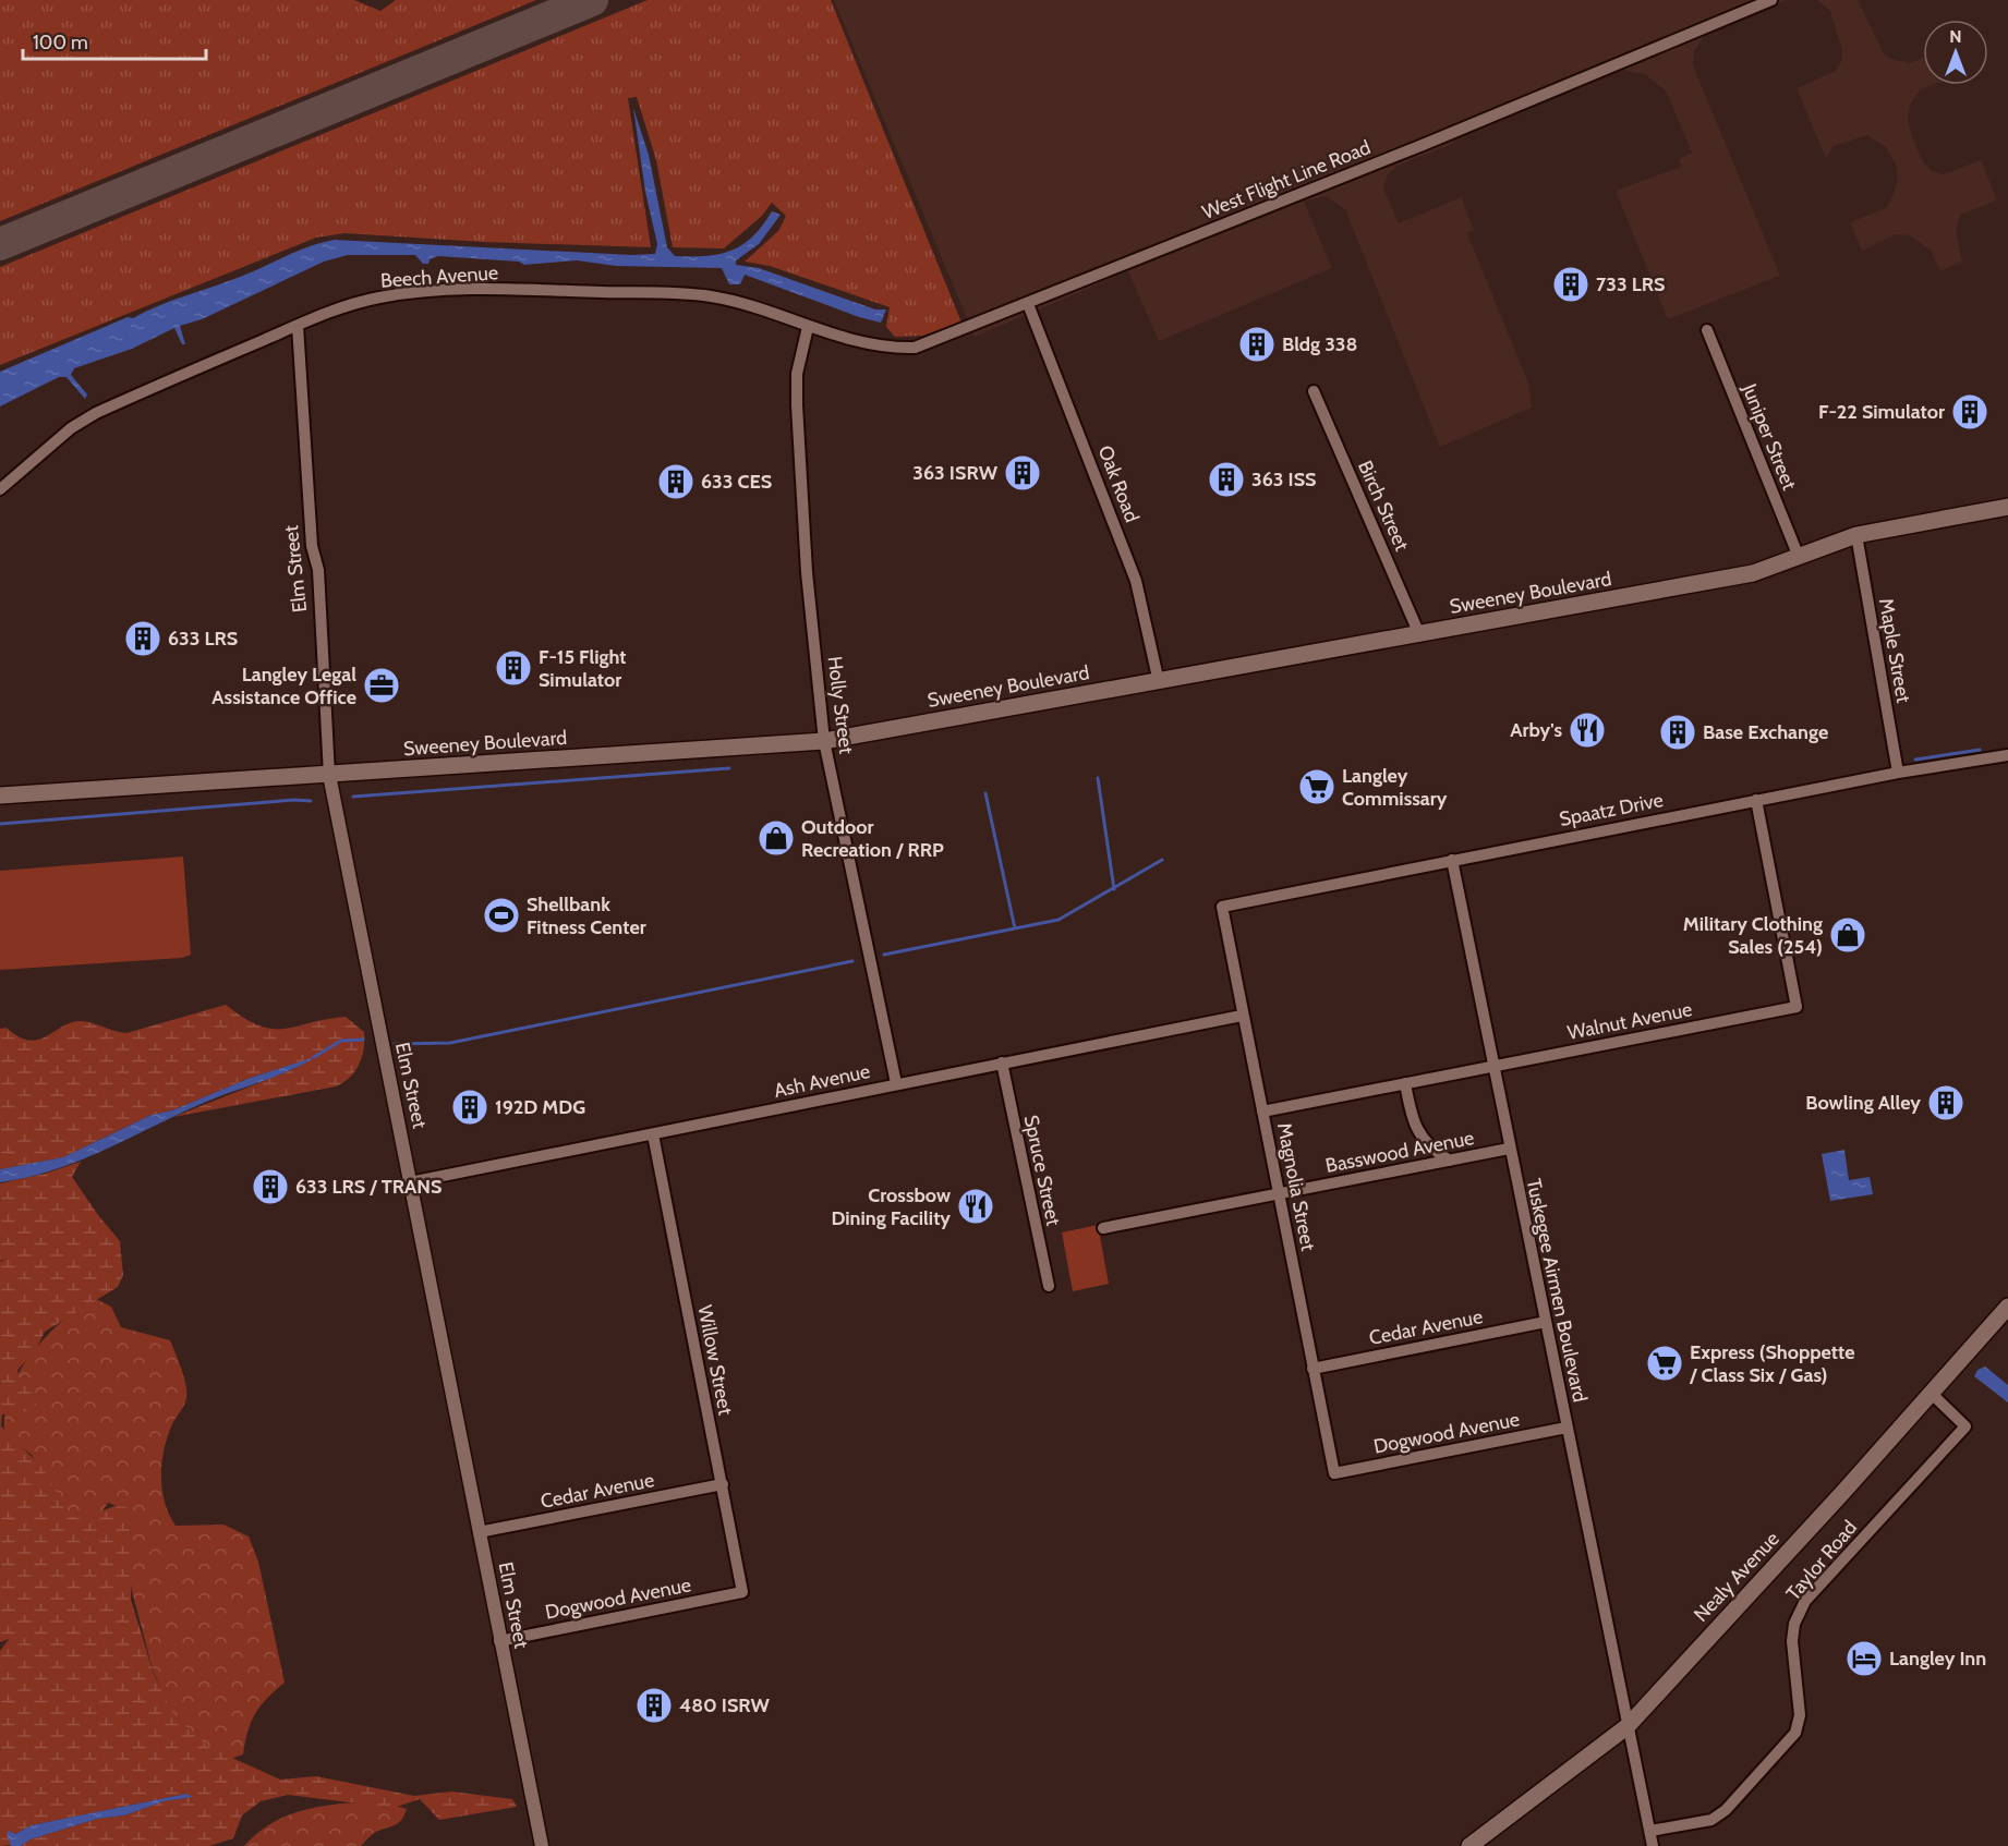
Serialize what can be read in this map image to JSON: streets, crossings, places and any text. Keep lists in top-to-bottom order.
{
  "streets": {
    "main road": ["Sweeney Boulevard", "Nealy Avenue"],
    "street": [
      "West Flight Line Road",
      "Beech Avenue",
      "Juniper Street",
      "Oak Road",
      "Birch Street",
      "Elm Street",
      "Maple Street",
      "Holly Street",
      "Spaatz Drive",
      "Walnut Avenue",
      "Ash Avenue",
      "Basswood Avenue",
      "Spruce Street",
      "Magnolia Street",
      "Tuskegee Airmen Boulevard",
      "Cedar Avenue",
      "Willow Street",
      "Dogwood Avenue",
      "Taylor Road"
    ]
  },
  "crossings": [
    ["West Flight Line Road", "Beech Avenue"],
    ["West Flight Line Road", "Oak Road"],
    ["West Flight Line Road", "Holly Street"],
    ["Beech Avenue", "Elm Street"],
    ["Beech Avenue", "Holly Street"],
    ["Juniper Street", "Sweeney Boulevard"],
    ["Oak Road", "Sweeney Boulevard"],
    ["Birch Street", "Sweeney Boulevard"],
    ["Elm Street", "Sweeney Boulevard"],
    ["Elm Street", "Ash Avenue"],
    ["Elm Street", "Cedar Avenue"],
    ["Elm Street", "Dogwood Avenue"],
    ["Sweeney Boulevard", "Maple Street"],
    ["Sweeney Boulevard", "Holly Street"],
    ["Maple Street", "Spaatz Drive"],
    ["Holly Street", "Ash Avenue"],
    ["Spaatz Drive", "Walnut Avenue"],
    ["Spaatz Drive", "Magnolia Street"],
    ["Spaatz Drive", "Tuskegee Airmen Boulevard"],
    ["Walnut Avenue", "Magnolia Street"],
    ["Walnut Avenue", "Tuskegee Airmen Boulevard"],
    ["Ash Avenue", "Spruce Street"],
    ["Ash Avenue", "Magnolia Street"],
    ["Ash Avenue", "Willow Street"],
    ["Basswood Avenue", "Magnolia Street"],
    ["Basswood Avenue", "Tuskegee Airmen Boulevard"],
    ["Magnolia Street", "Cedar Avenue"],
    ["Magnolia Street", "Dogwood Avenue"],
    ["Tuskegee Airmen Boulevard", "Cedar Avenue"],
    ["Tuskegee Airmen Boulevard", "Dogwood Avenue"],
    ["Tuskegee Airmen Boulevard", "Taylor Road"],
    ["Tuskegee Airmen Boulevard", "Nealy Avenue"],
    ["Cedar Avenue", "Willow Street"],
    ["Willow Street", "Dogwood Avenue"],
    ["Taylor Road", "Nealy Avenue"]
  ],
  "places": {
    "building": [
      "733 LRS",
      "Bldg 338",
      "F-22 Simulator",
      "363 ISRW",
      "363 ISS",
      "633 CES",
      "633 LRS",
      "F-15 Flight Simulator",
      "Base Exchange",
      "Bowling Alley",
      "192D MDG",
      "633 LRS / TRANS",
      "480 ISRW"
    ],
    "office": ["Langley Legal Assistance Office"],
    "restaurant": ["Arby's", "Crossbow Dining Facility"],
    "supermarket": ["Langley Commissary", "Express (Shoppette / Class Six / Gas)"],
    "shop": ["Outdoor Recreation / RRP", "Military Clothing Sales (254)"],
    "sports": ["Shellbank Fitness Center"],
    "hotel": ["Langley Inn"]
  },
  "scale_bar": "100 m",
  "north": "top"
}
